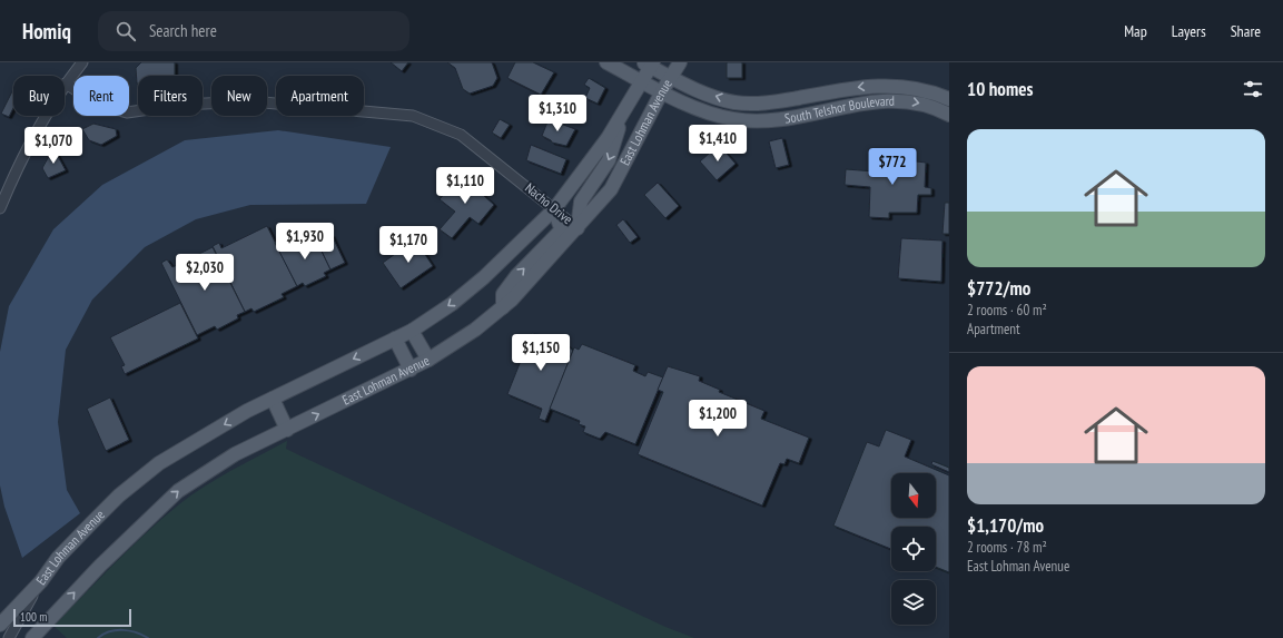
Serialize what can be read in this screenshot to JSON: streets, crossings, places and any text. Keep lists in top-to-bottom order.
{
  "streets": {
    "main road": ["South Telshor Boulevard", "East Lohman Avenue"],
    "street": ["Nacho Drive"]
  },
  "crossings": [
    ["South Telshor Boulevard", "East Lohman Avenue"],
    ["East Lohman Avenue", "Nacho Drive"]
  ],
  "scale_bar": "100 m",
  "north": "bottom",
  "page": {
    "header": "Homiq",
    "search": "Search here",
    "nav": ["Map", "Layers", "Share"],
    "heading": "10 homes",
    "chip": [
      "Buy",
      "Rent",
      "Filters",
      "New",
      "Apartment"
    ],
    "price": [
      "$1,310",
      "$1,410",
      "$1,070",
      "$772",
      "$1,110",
      "$1,930",
      "$1,170",
      "$2,030",
      "$1,150",
      "$1,200"
    ],
    "list": [
      {
        "name": "$772/mo",
        "note": "2 rooms · 60 m² · Apartment"
      },
      {
        "name": "$1,170/mo",
        "note": "2 rooms · 78 m² · East Lohman Avenue"
      }
    ],
    "scale": "100 m"
  }
}
